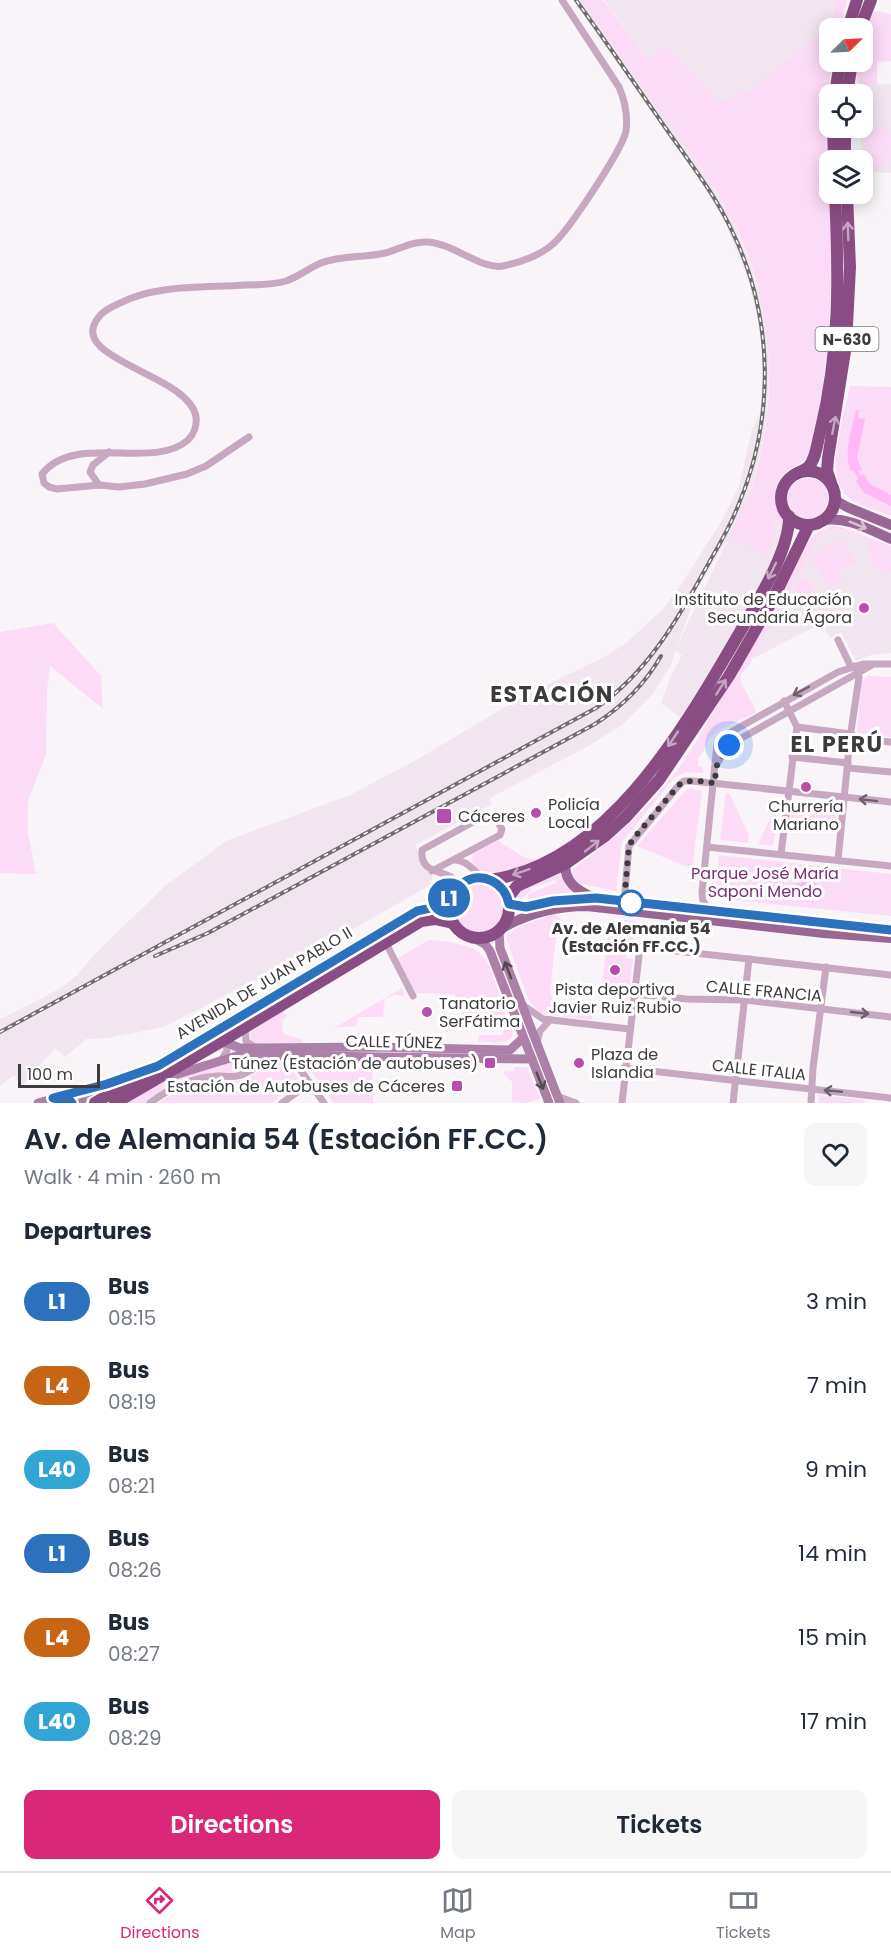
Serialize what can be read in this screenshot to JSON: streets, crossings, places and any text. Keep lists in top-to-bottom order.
{
  "streets": {
    "highway": ["N-630", "AVENIDA DE JUAN PABLO II"],
    "main road": ["CALLE TÚNEZ"],
    "street": ["CALLE FRANCIA", "CALLE ITALIA"]
  },
  "crossings": [
    ["N-630", "AVENIDA DE JUAN PABLO II"],
    ["AVENIDA DE JUAN PABLO II", "CALLE TÚNEZ"]
  ],
  "districts": ["ESTACIÓN", "EL PERÚ"],
  "parks": ["Parque José María Saponi Mendo"],
  "places": {
    "other": [
      "Instituto de Educación Secundaria Ágora",
      "Churrería Mariano",
      "Policía Local",
      "Av. de Alemania 54 (Estación FF.CC.)",
      "Pista deportiva Javier Ruiz Rubio",
      "Tanatorio SerFátima",
      "Plaza de Islandia"
    ],
    "transit": ["Cáceres", "Túnez (Estación de autobuses)", "Estación de Autobuses de Cáceres"]
  },
  "lines": ["bus line L1"],
  "scale_bar": "100 m",
  "north": "top right",
  "page": {
    "on_map": "L1",
    "scale": "100 m",
    "heading": [
      ["Av. de Alemania 54 (Estación FF.CC.)", "Walk · 4 min · 260 m"],
      "Departures"
    ],
    "list": [
      {
        "mark": "L1",
        "name": "Bus",
        "note": "08:15",
        "value": "3 min"
      },
      {
        "mark": "L4",
        "name": "Bus",
        "note": "08:19",
        "value": "7 min"
      },
      {
        "mark": "L40",
        "name": "Bus",
        "note": "08:21",
        "value": "9 min"
      },
      {
        "mark": "L1",
        "name": "Bus",
        "note": "08:26",
        "value": "14 min"
      },
      {
        "mark": "L4",
        "name": "Bus",
        "note": "08:27",
        "value": "15 min"
      },
      {
        "mark": "L40",
        "name": "Bus",
        "note": "08:29",
        "value": "17 min"
      }
    ],
    "buttons": ["Directions", "Tickets"],
    "tabs": ["Directions", "Map", "Tickets"]
  }
}
